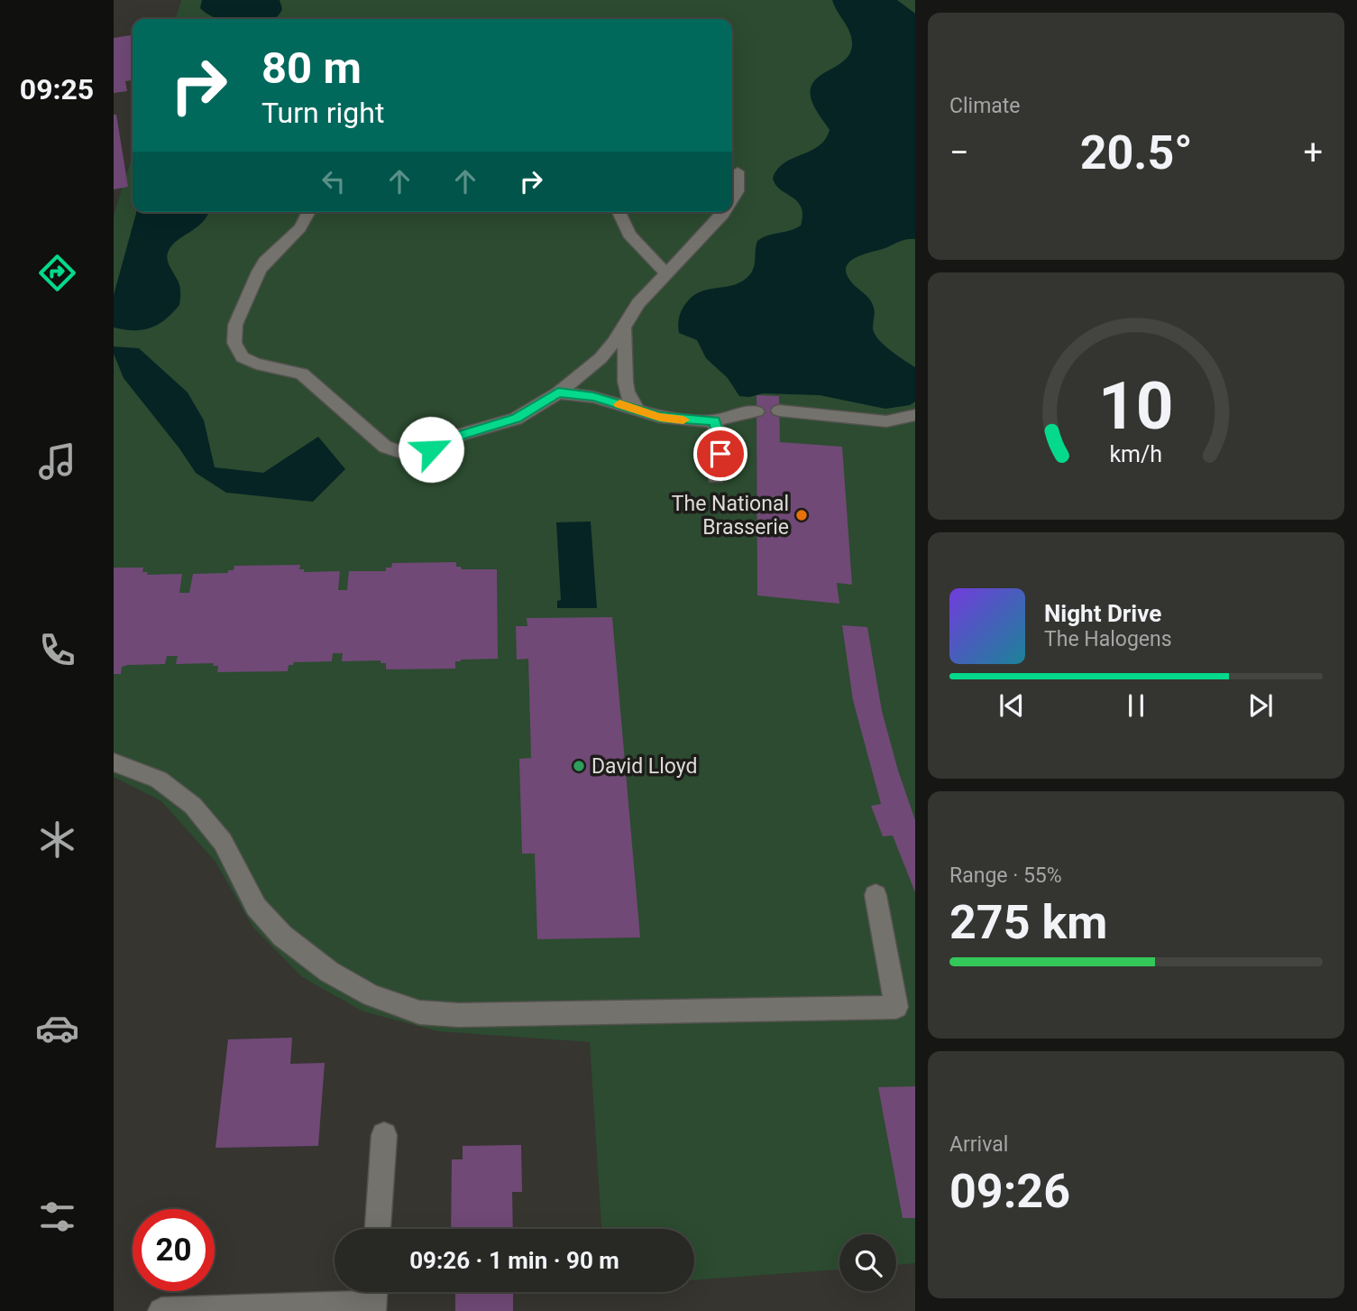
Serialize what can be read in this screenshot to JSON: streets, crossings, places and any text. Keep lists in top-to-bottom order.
{
  "places": ["The National Brasserie", "David Lloyd"],
  "page": {
    "tabs": "09:25",
    "tile": [
      "Climate",
      ["Range · 55%", "275 km"],
      ["Arrival", "09:26"]
    ],
    "turn": ["80 m", "Turn right"],
    "heat": ["−", "20.5°", "+"],
    "song": ["Night Drive", "The Halogens"],
    "limit": "20",
    "trip": "09:26 · 1 min · 90 m",
    "gauge": ["10", "km/h"]
  }
}
